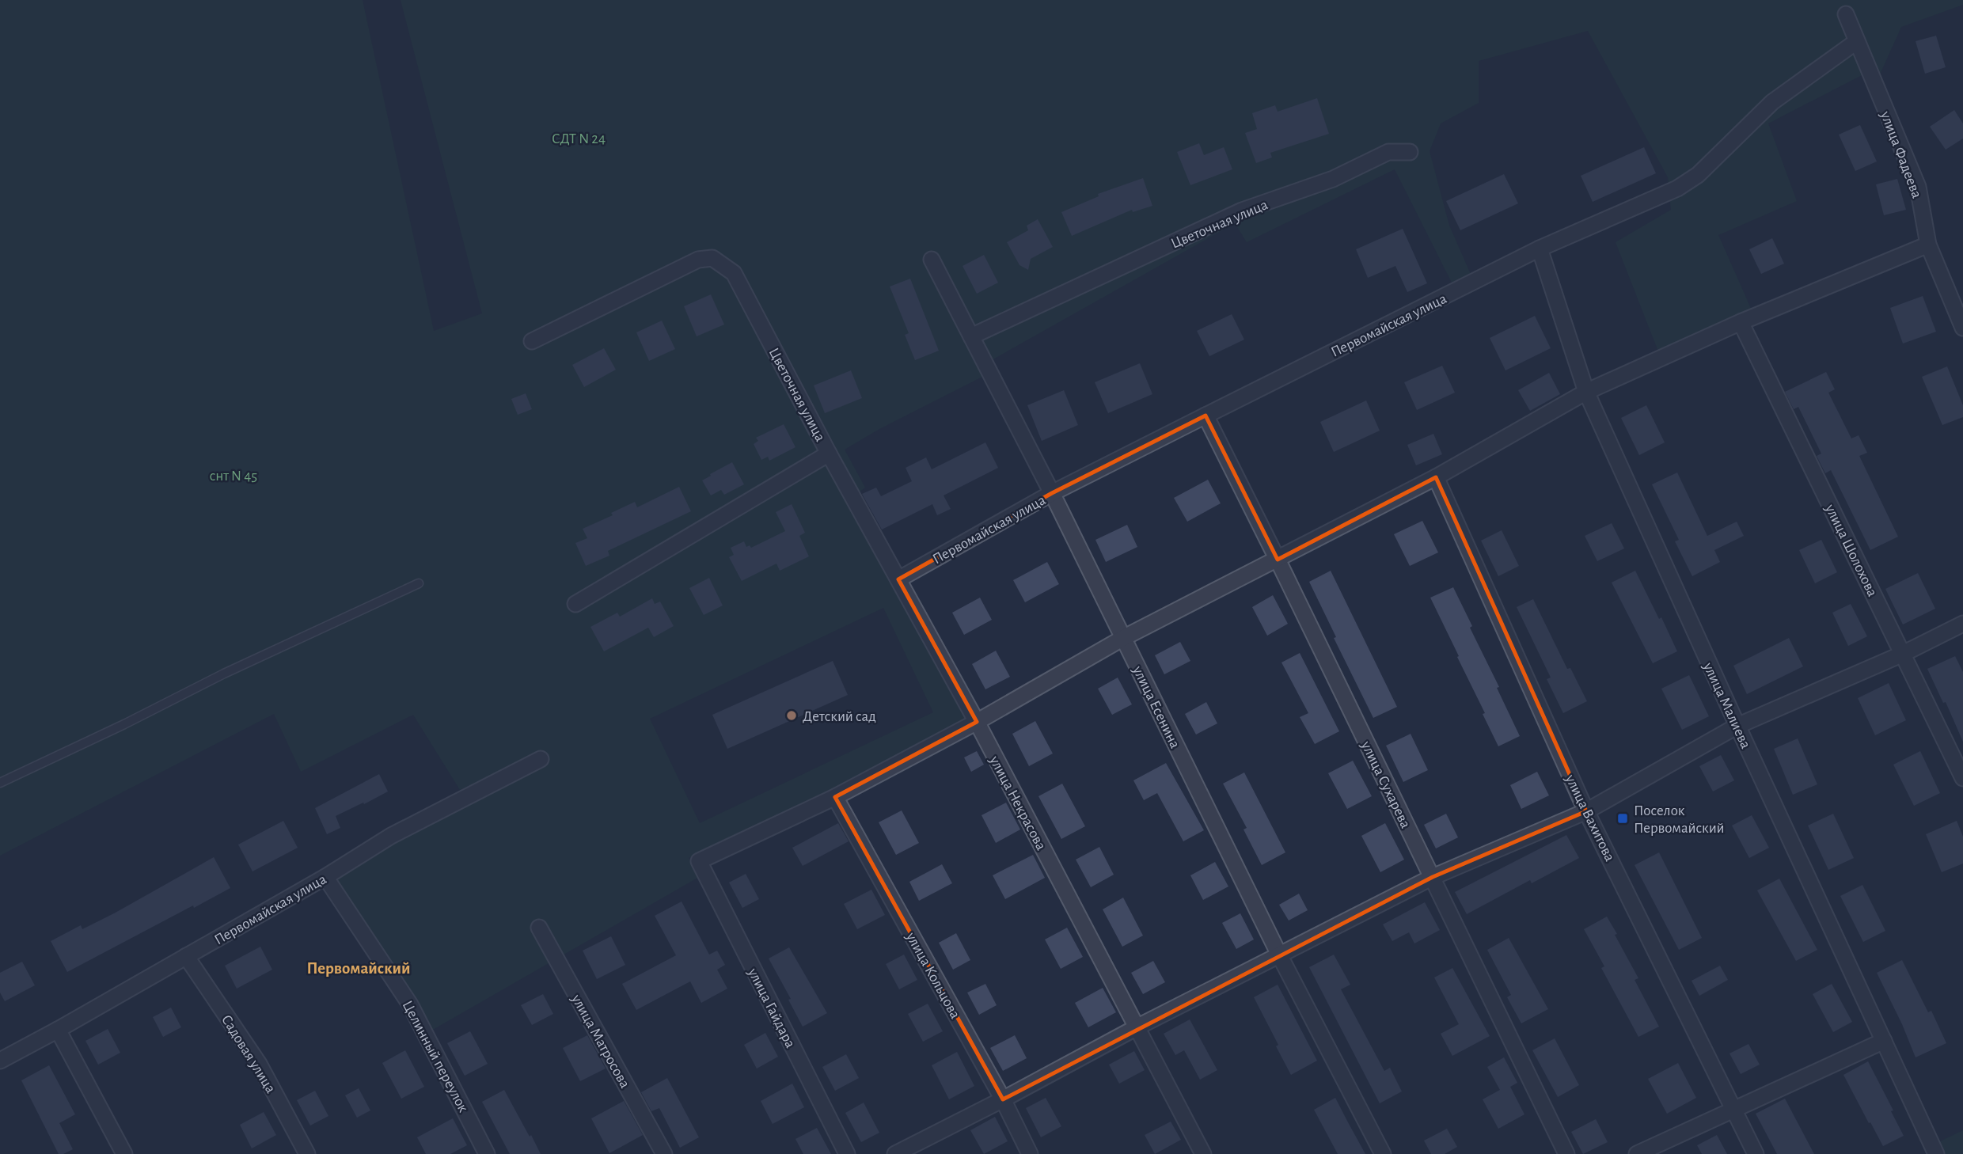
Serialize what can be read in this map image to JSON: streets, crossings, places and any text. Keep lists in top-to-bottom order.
{
  "streets": {
    "street": [
      "улица Фадеева",
      "Цветочная улица",
      "Первомайская улица",
      "улица Шолохова",
      "улица Малиева",
      "улица Есенина",
      "улица Сухарева",
      "улица Некрасова",
      "улица Вахитова",
      "улица Кольцова",
      "улица Гайдара",
      "улица Матросова",
      "Садовая улица",
      "Целинный переулок"
    ]
  },
  "crossings": [
    ["улица Фадеева", "Первомайская улица"],
    ["Цветочная улица", "улица Есенина"],
    ["Цветочная улица", "улица Некрасова"],
    ["Первомайская улица", "улица Малиева"],
    ["Первомайская улица", "улица Есенина"],
    ["Первомайская улица", "улица Сухарева"],
    ["Первомайская улица", "улица Некрасова"],
    ["Первомайская улица", "Садовая улица"],
    ["Первомайская улица", "Целинный переулок"],
    ["улица Кольцова", "улица Гайдара"]
  ],
  "districts": ["Первомайский"],
  "parks": ["СДТ N 24", "снт N 45"],
  "places": {
    "other": ["Детский сад"],
    "transit": ["Поселок Первомайский"]
  }
}
